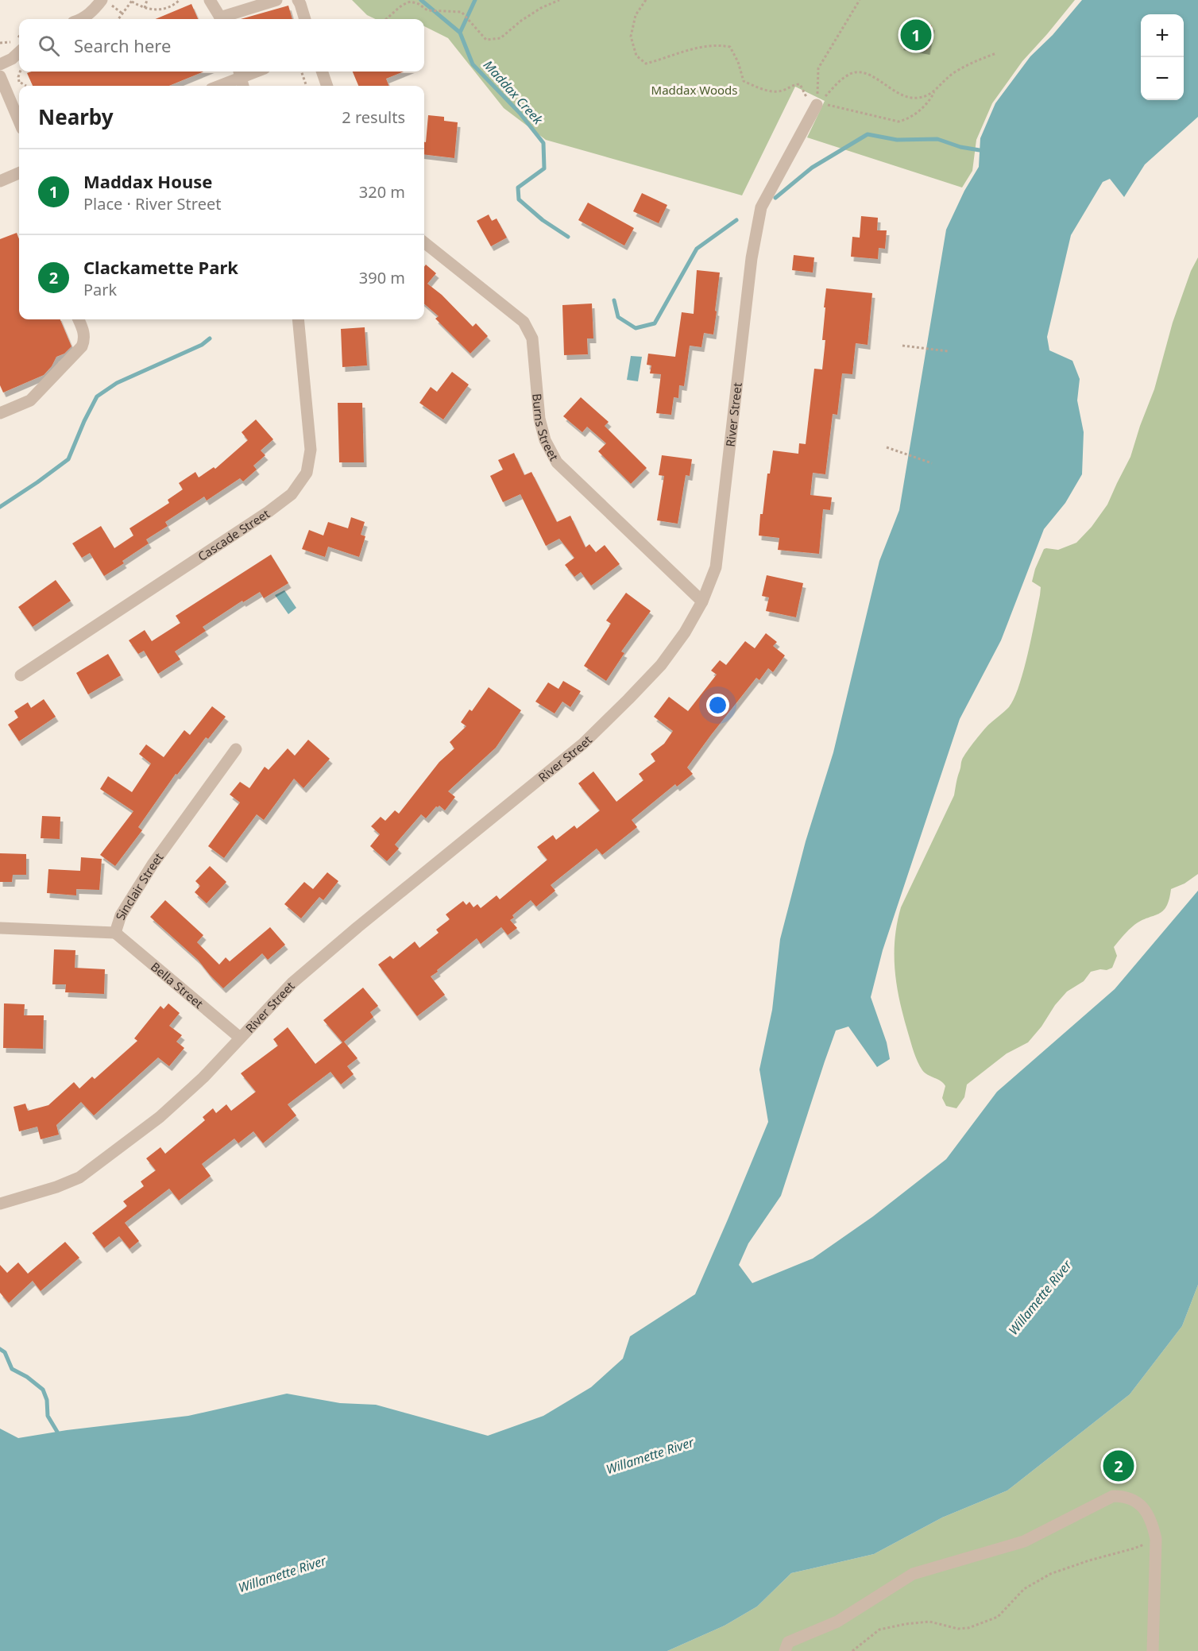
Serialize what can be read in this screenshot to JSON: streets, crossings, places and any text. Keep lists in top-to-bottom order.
{
  "streets": {
    "street": [
      "River Street",
      "Burns Street",
      "Cascade Street",
      "Sinclair Street",
      "Bella Street"
    ]
  },
  "crossings": [
    ["River Street", "Burns Street"],
    ["River Street", "Bella Street"],
    ["Sinclair Street", "Bella Street"]
  ],
  "water": ["Maddax Creek", "Willamette River"],
  "parks": ["Maddax Woods"],
  "page": {
    "map_buttons": ["+", "−"],
    "pins": ["1", "2"],
    "search": "Search here",
    "heading": ["Nearby", "2 results"],
    "list": [
      {
        "mark": "1",
        "name": "Maddax House",
        "note": "Place · River Street",
        "value": "320 m"
      },
      {
        "mark": "2",
        "name": "Clackamette Park",
        "note": "Park",
        "value": "390 m"
      }
    ]
  }
}
